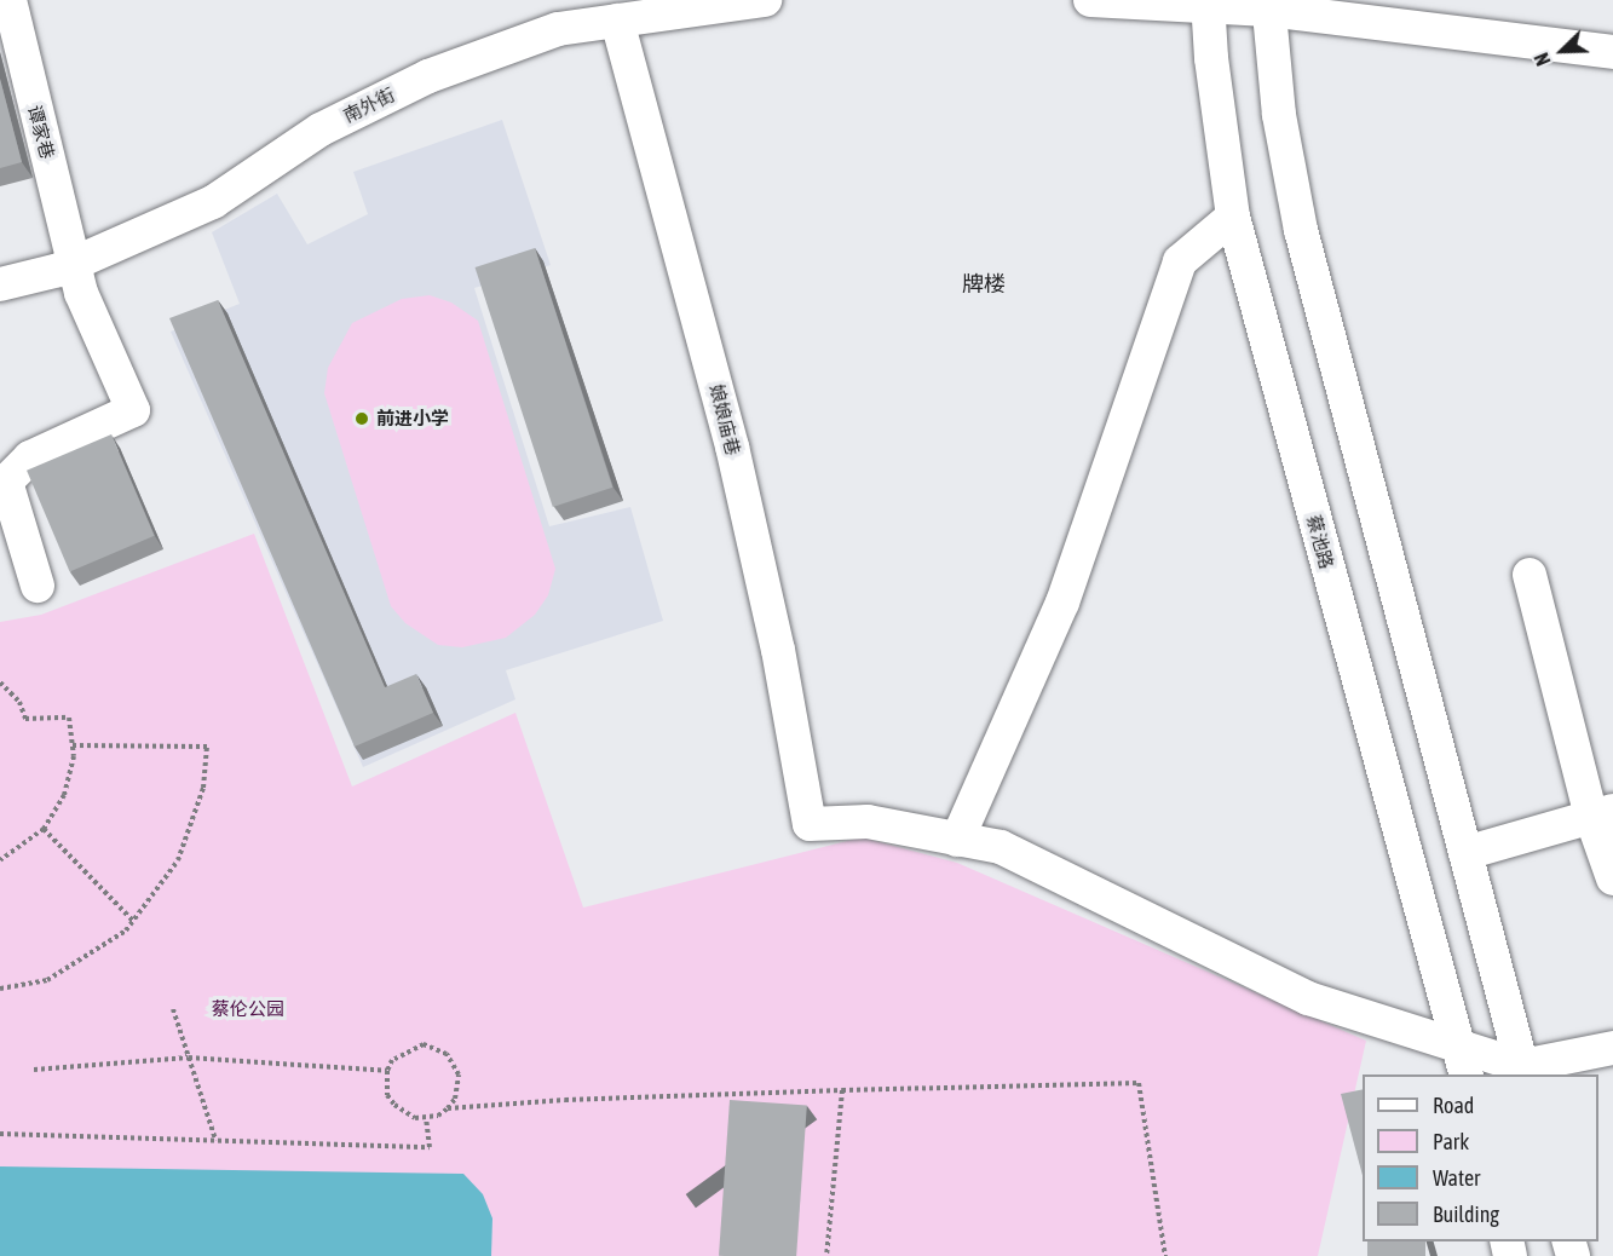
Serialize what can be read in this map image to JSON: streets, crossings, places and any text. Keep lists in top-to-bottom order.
{
  "streets": {
    "street": [
      "南外街",
      "谭家巷",
      "娘娘庙巷",
      "蔡池路"
    ]
  },
  "crossings": [
    ["南外街", "谭家巷"],
    ["南外街", "娘娘庙巷"]
  ],
  "districts": ["牌楼"],
  "parks": ["蔡伦公园"],
  "places": ["前进小学"],
  "legend": [
    "Road",
    "Park",
    "Water",
    "Building"
  ],
  "north": "bottom left"
}
